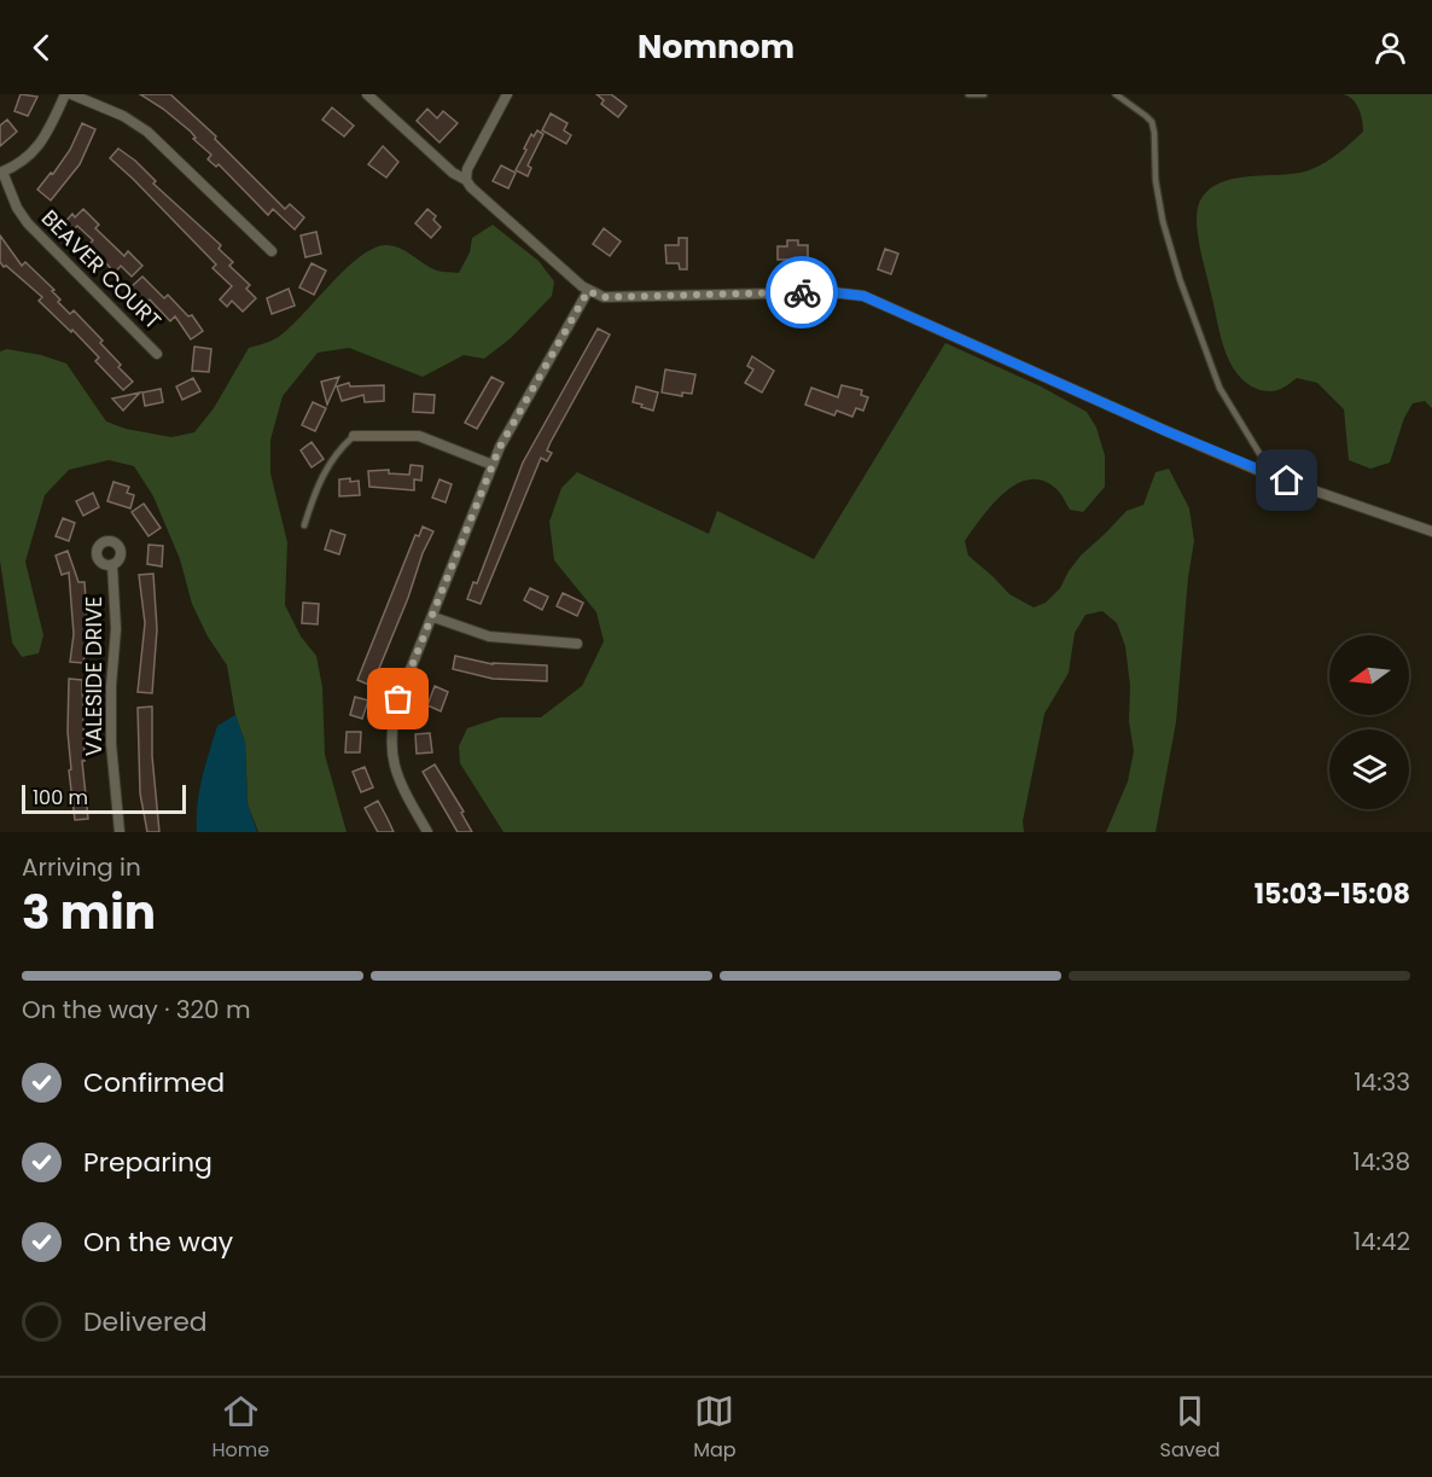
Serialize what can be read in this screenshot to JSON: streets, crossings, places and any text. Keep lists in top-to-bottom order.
{
  "streets": {
    "street": ["BEAVER COURT", "VALESIDE DRIVE"]
  },
  "scale_bar": "100 m",
  "north": "left",
  "page": {
    "header": "Nomnom",
    "scale": "100 m",
    "heading": ["3 min", "Arriving in", "15:03–15:08"],
    "bar": "On the way · 320 m",
    "list": [
      ["Confirmed", "14:33"],
      ["Preparing", "14:38"],
      ["On the way", "14:42"],
      "Delivered"
    ],
    "tabs": ["Home", "Map", "Saved"]
  }
}
